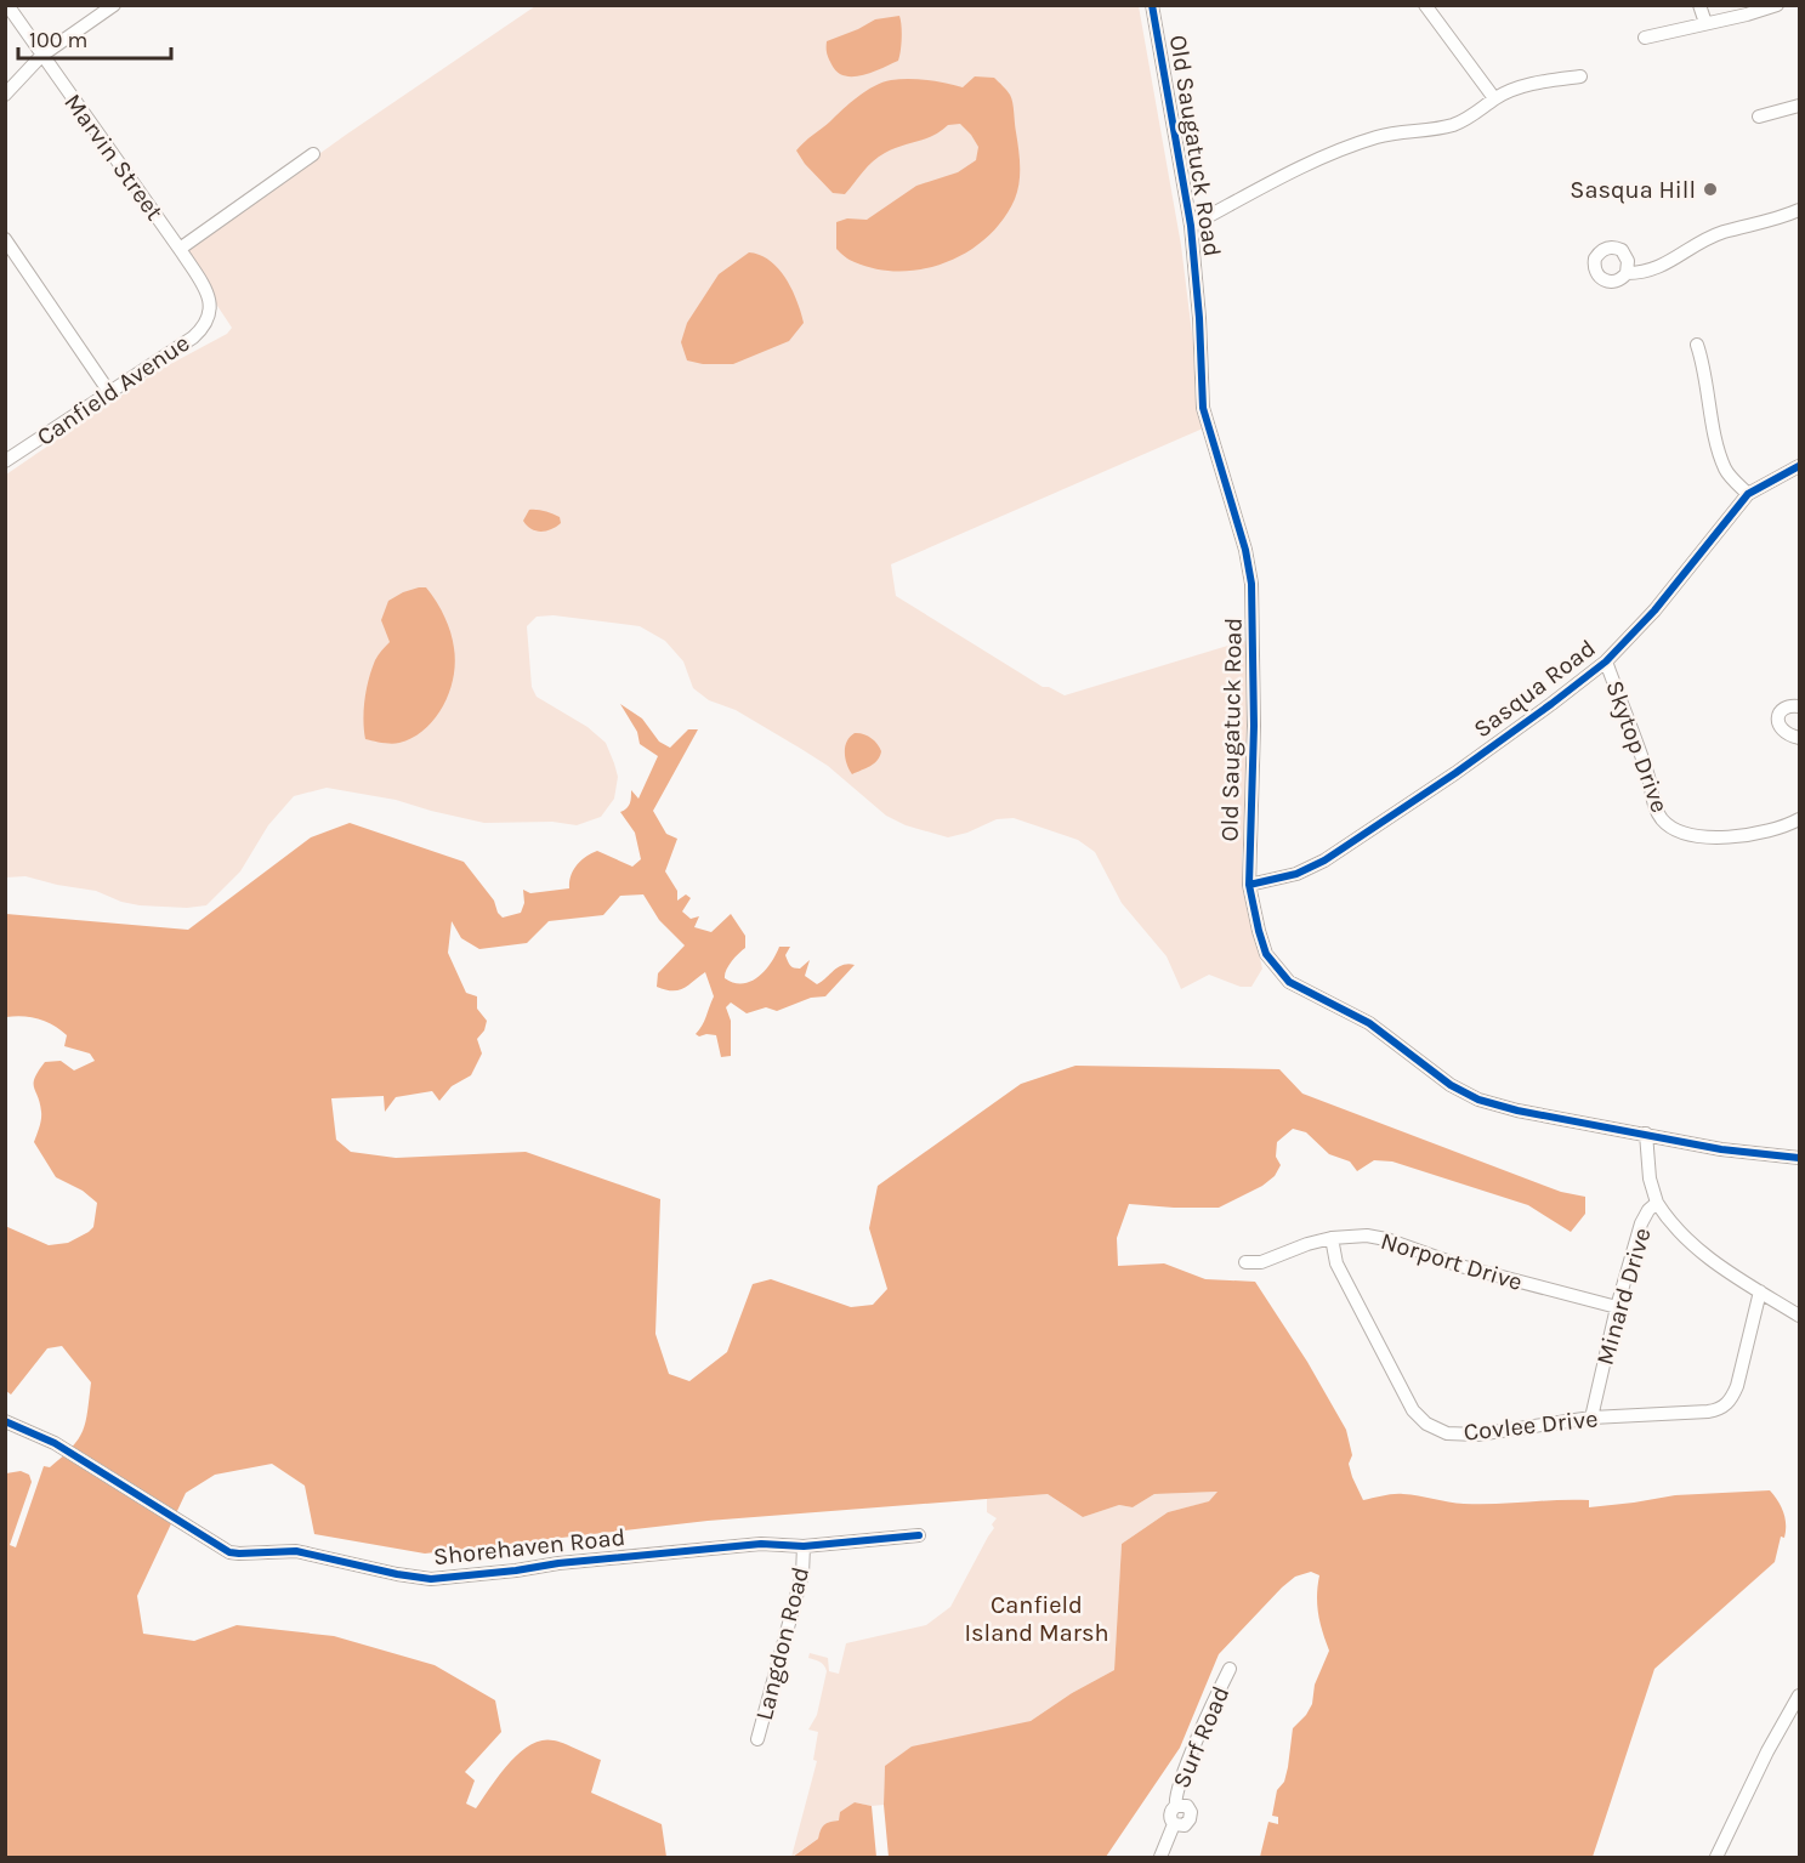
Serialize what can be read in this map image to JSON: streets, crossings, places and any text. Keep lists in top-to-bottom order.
{
  "streets": {
    "street": [
      "Old Saugatuck Road",
      "Marvin Street",
      "Canfield Avenue",
      "Sasqua Road",
      "Skytop Drive",
      "Norport Drive",
      "Minard Drive",
      "Covlee Drive",
      "Shorehaven Road",
      "Langdon Road",
      "Surf Road"
    ]
  },
  "crossings": [
    ["Old Saugatuck Road", "Sasqua Road"],
    ["Old Saugatuck Road", "Minard Drive"],
    ["Marvin Street", "Canfield Avenue"],
    ["Sasqua Road", "Skytop Drive"],
    ["Norport Drive", "Minard Drive"],
    ["Norport Drive", "Covlee Drive"],
    ["Minard Drive", "Covlee Drive"],
    ["Shorehaven Road", "Langdon Road"]
  ],
  "parks": ["Canfield Island Marsh"],
  "places": ["Sasqua Hill"],
  "scale_bar": "100 m"
}
